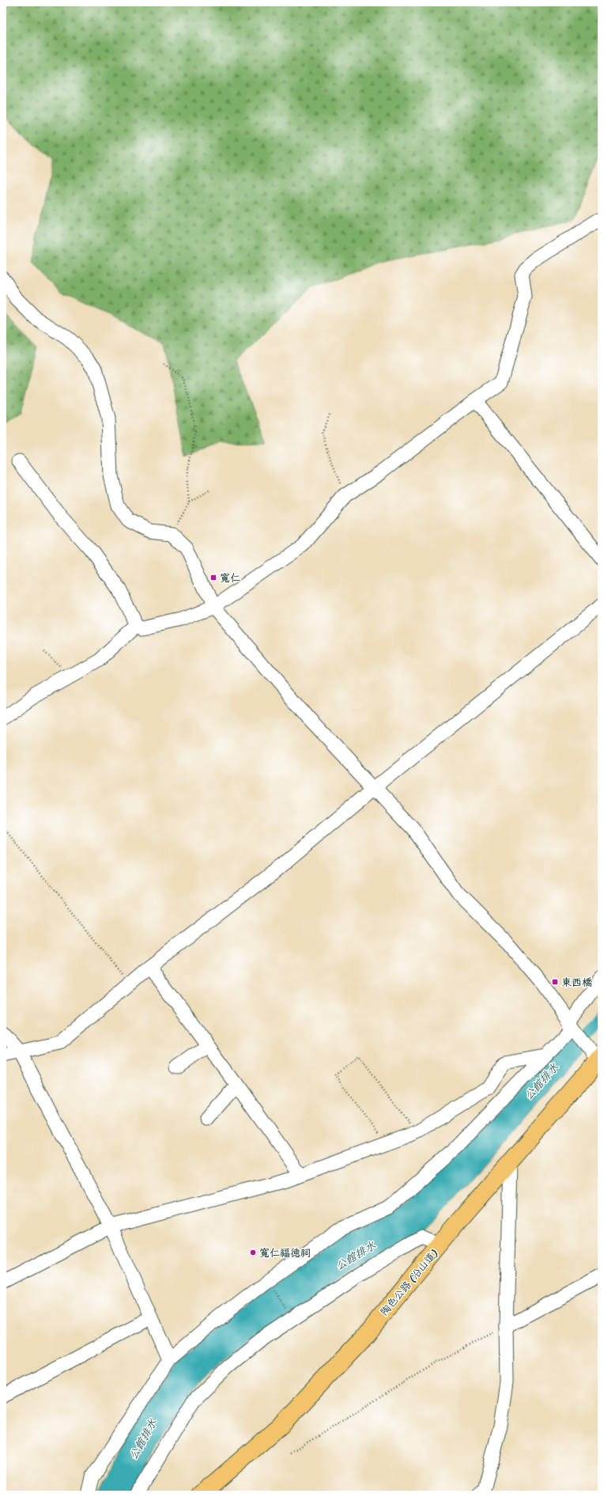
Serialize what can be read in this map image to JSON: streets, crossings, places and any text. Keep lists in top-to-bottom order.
{
  "streets": {
    "main road": ["陶色公路 (沿山道)"]
  },
  "water": ["公館排水"],
  "places": {
    "transit": ["寬仁", "東西橋"],
    "other": ["寬仁福德祠"]
  }
}
